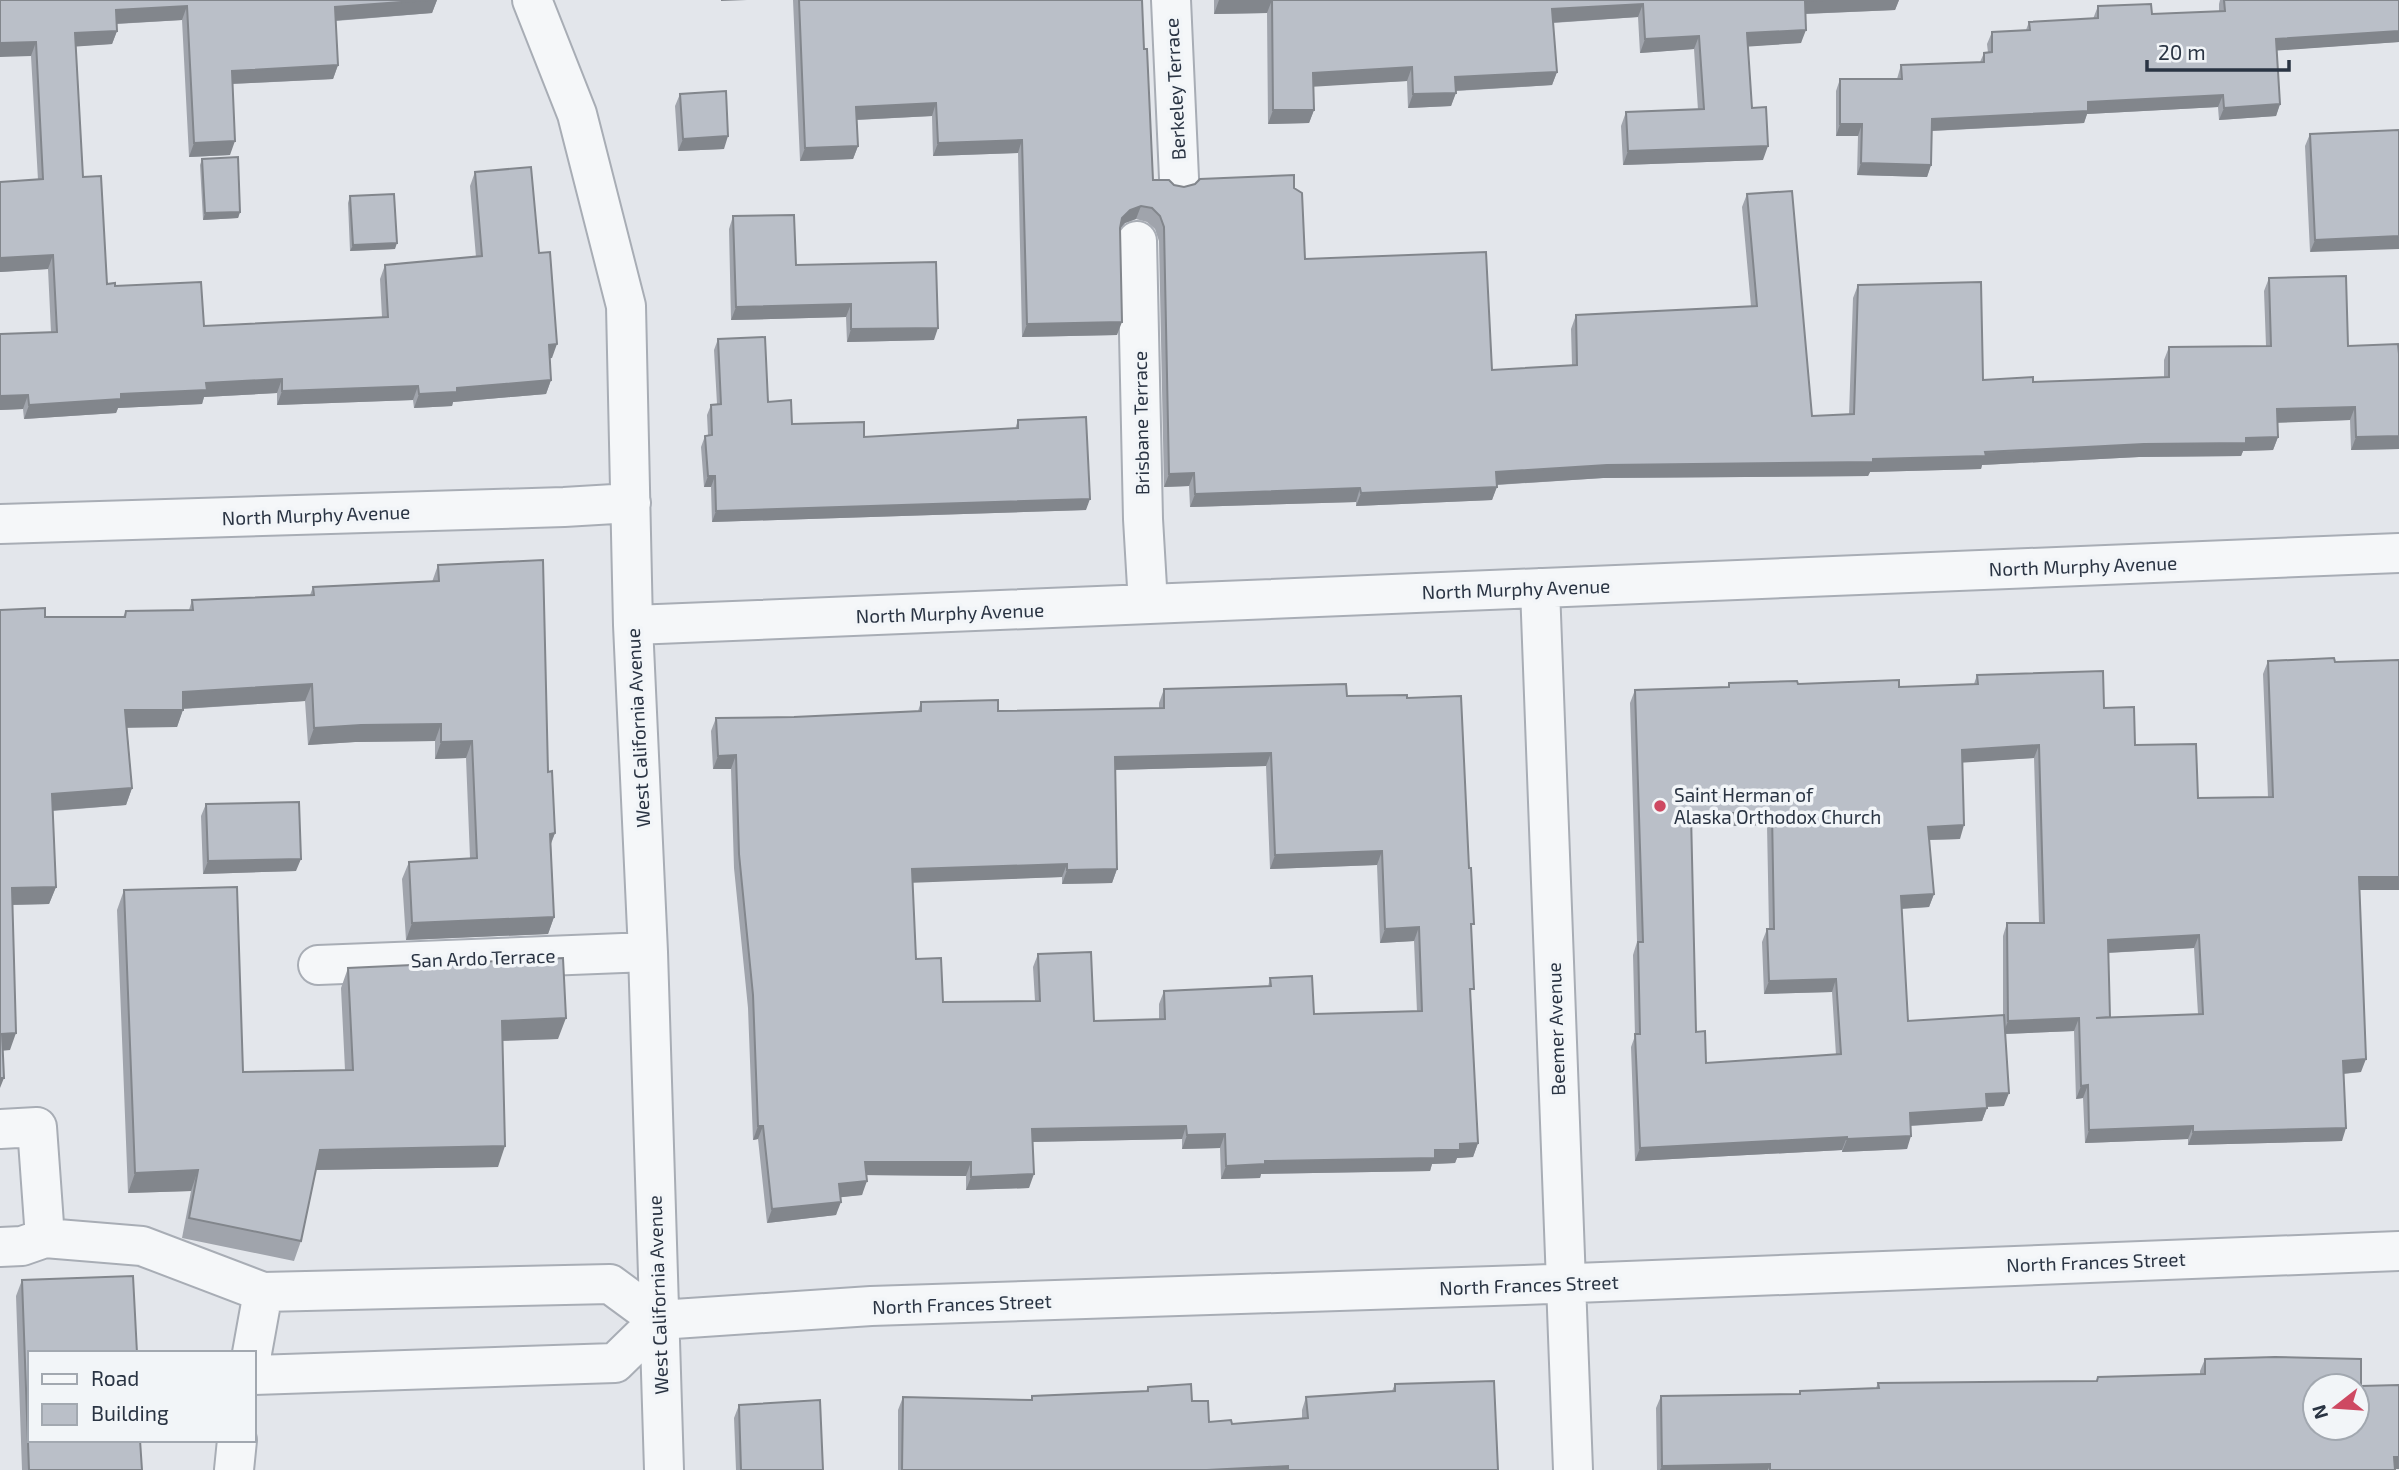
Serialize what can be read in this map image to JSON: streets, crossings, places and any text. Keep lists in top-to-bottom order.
{
  "streets": {
    "street": [
      "Berkeley Terrace",
      "Brisbane Terrace",
      "North Murphy Avenue",
      "West California Avenue",
      "San Ardo Terrace",
      "Beemer Avenue",
      "North Frances Street"
    ]
  },
  "crossings": [
    ["Brisbane Terrace", "North Murphy Avenue"],
    ["North Murphy Avenue", "West California Avenue"],
    ["North Murphy Avenue", "Beemer Avenue"],
    ["West California Avenue", "San Ardo Terrace"],
    ["West California Avenue", "North Frances Street"],
    ["Beemer Avenue", "North Frances Street"]
  ],
  "places": ["Saint Herman of Alaska Orthodox Church"],
  "legend": ["Road", "Building"],
  "scale_bar": "20 m",
  "north": "left"
}
